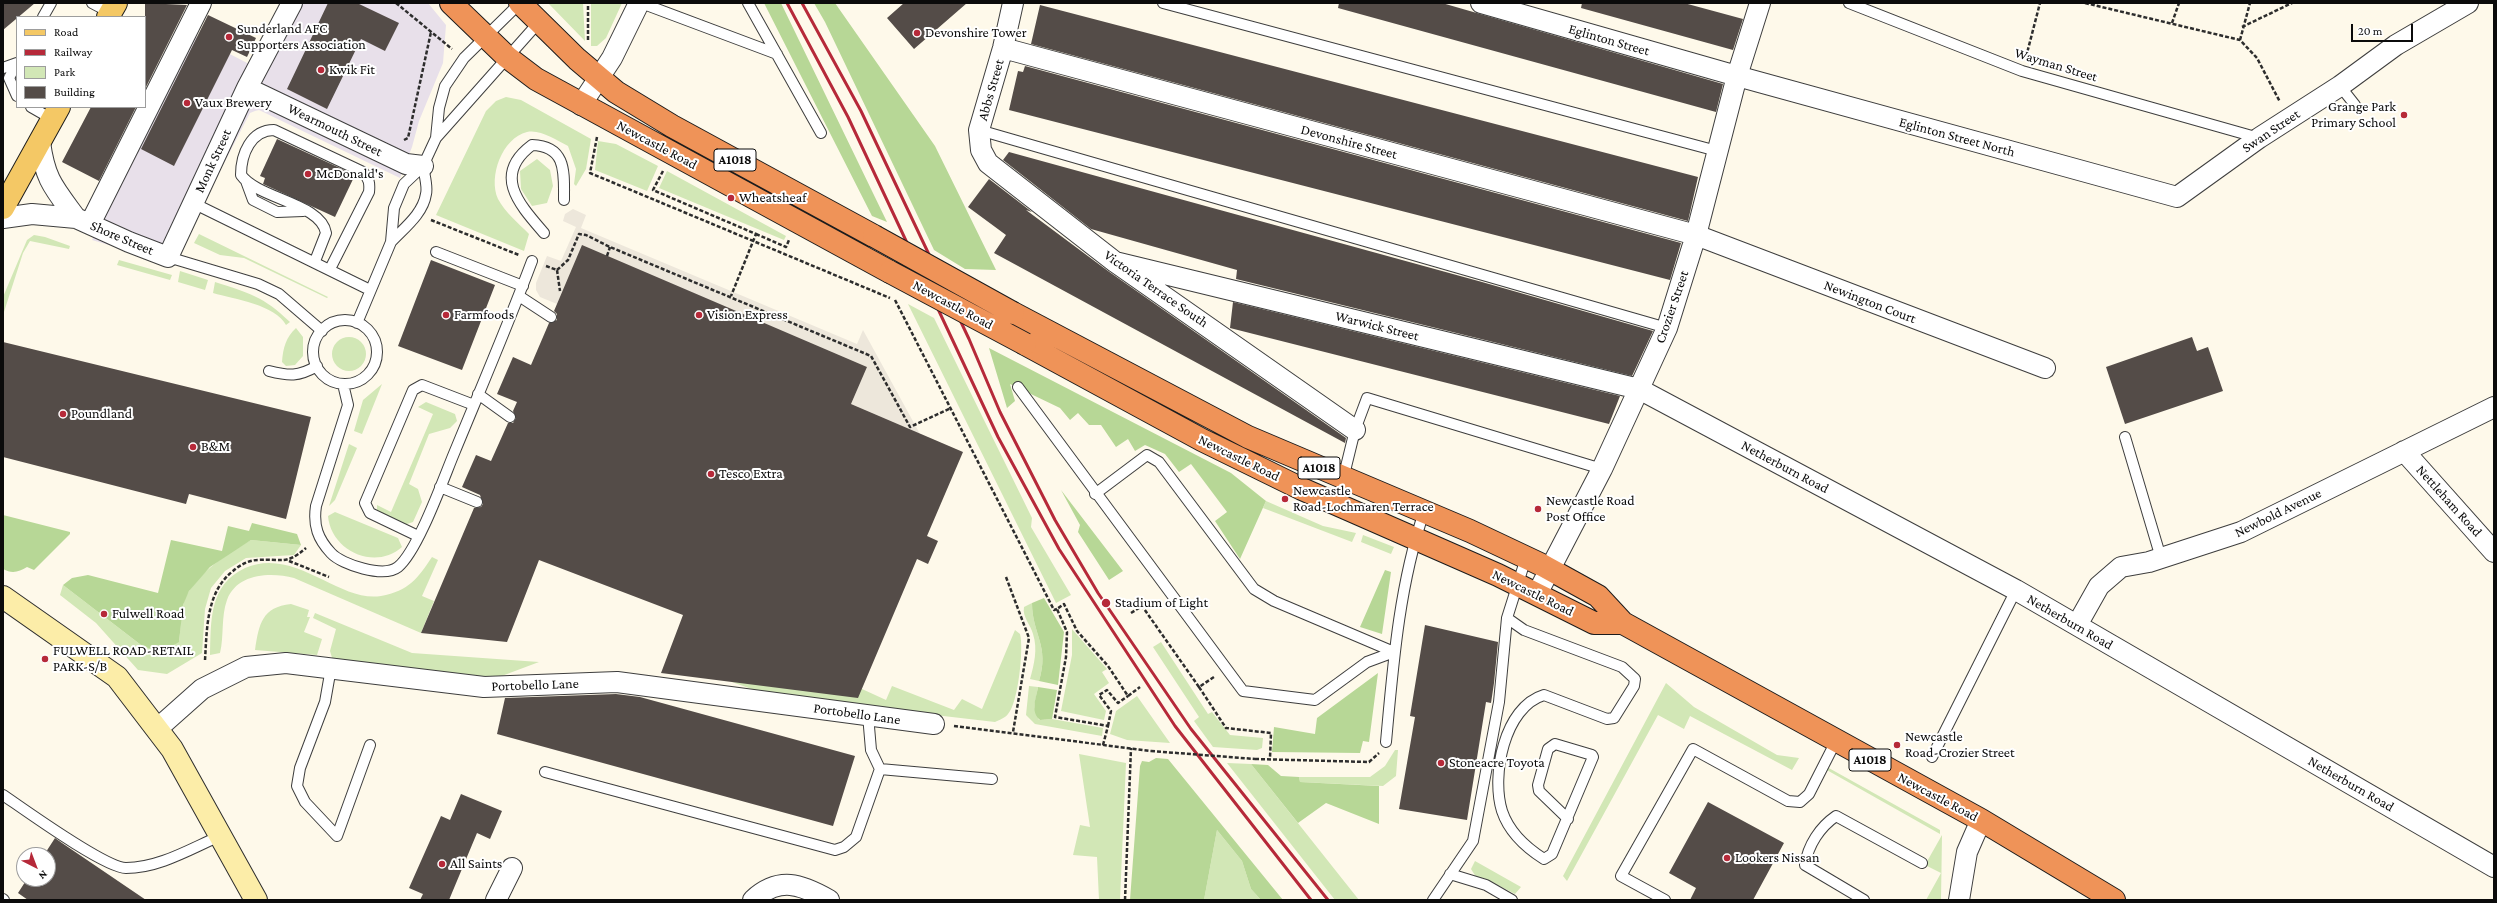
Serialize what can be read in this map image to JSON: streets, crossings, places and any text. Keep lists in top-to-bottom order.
{
  "streets": {
    "highway": ["Newcastle Road", "A1018"],
    "street": [
      "Eglinton Street",
      "Abbs Street",
      "Wearmouth Street",
      "Swan Street",
      "Eglinton Street North",
      "Devonshire Street",
      "Monk Street",
      "Shore Street",
      "Victoria Terrace South",
      "Newington Court",
      "Crozier Street",
      "Warwick Street",
      "Netherburn Road",
      "Nettleham Road",
      "Newbold Avenue",
      "Portobello Lane"
    ],
    "lane": ["Wayman Street"]
  },
  "crossings": [
    ["Eglinton Street", "Eglinton Street North"],
    ["Eglinton Street", "Crozier Street"],
    ["Wayman Street", "Swan Street"],
    ["Abbs Street", "Devonshire Street"],
    ["Abbs Street", "Victoria Terrace South"],
    ["Wearmouth Street", "Monk Street"],
    ["Swan Street", "Eglinton Street North"],
    ["Eglinton Street North", "Crozier Street"],
    ["Devonshire Street", "Newington Court"],
    ["Devonshire Street", "Crozier Street"],
    ["Newcastle Road", "A1018"],
    ["Newcastle Road", "Crozier Street"],
    ["A1018", "Crozier Street"],
    ["Monk Street", "Shore Street"],
    ["Victoria Terrace South", "Warwick Street"],
    ["Newington Court", "Crozier Street"],
    ["Crozier Street", "Warwick Street"],
    ["Crozier Street", "Netherburn Road"],
    ["Warwick Street", "Netherburn Road"],
    ["Netherburn Road", "Newbold Avenue"],
    ["Nettleham Road", "Newbold Avenue"]
  ],
  "places": [
    "Devonshire Tower",
    "Sunderland AFC Supporters Association",
    "Kwik Fit",
    "Vaux Brewery",
    "Grange Park Primary School",
    "McDonald's",
    "Wheatsheaf",
    "Farmfoods",
    "Vision Express",
    "Poundland",
    "B&M",
    "Tesco Extra",
    "Newcastle Road-Lochmaren Terrace",
    "Newcastle Road Post Office",
    "Stadium of Light",
    "Fulwell Road",
    "FULWELL ROAD-RETAIL PARK-S/B",
    "Newcastle Road-Crozier Street",
    "Stoneacre Toyota",
    "Lookers Nissan",
    "All Saints"
  ],
  "legend": [
    "Road",
    "Railway",
    "Park",
    "Building"
  ],
  "scale_bar": "20 m",
  "north": "bottom right"
}
